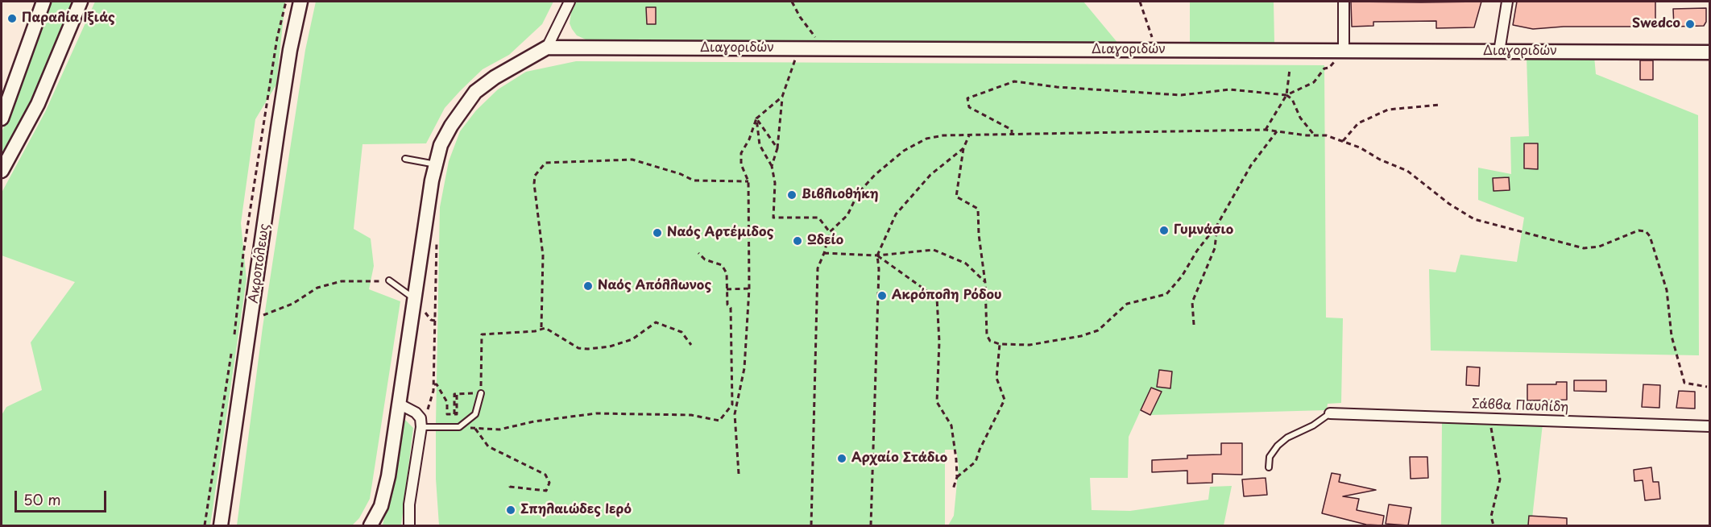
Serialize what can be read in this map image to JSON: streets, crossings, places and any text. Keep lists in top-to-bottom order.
{
  "streets": {
    "street": ["Διαγοριδών", "Ακροπόλεως", "Σάββα Παυλίδη"]
  },
  "places": [
    "Παραλία Ιξιάς",
    "Swedco",
    "Βιβλιοθήκη",
    "Γυμνάσιο",
    "Ναός Αρτέμιδος",
    "Ωδείο",
    "Ναός Απόλλωνος",
    "Ακρόπολη Ρόδου",
    "Αρχαίο Στάδιο",
    "Σπηλαιώδες Ιερό"
  ],
  "scale_bar": "50 m"
}
